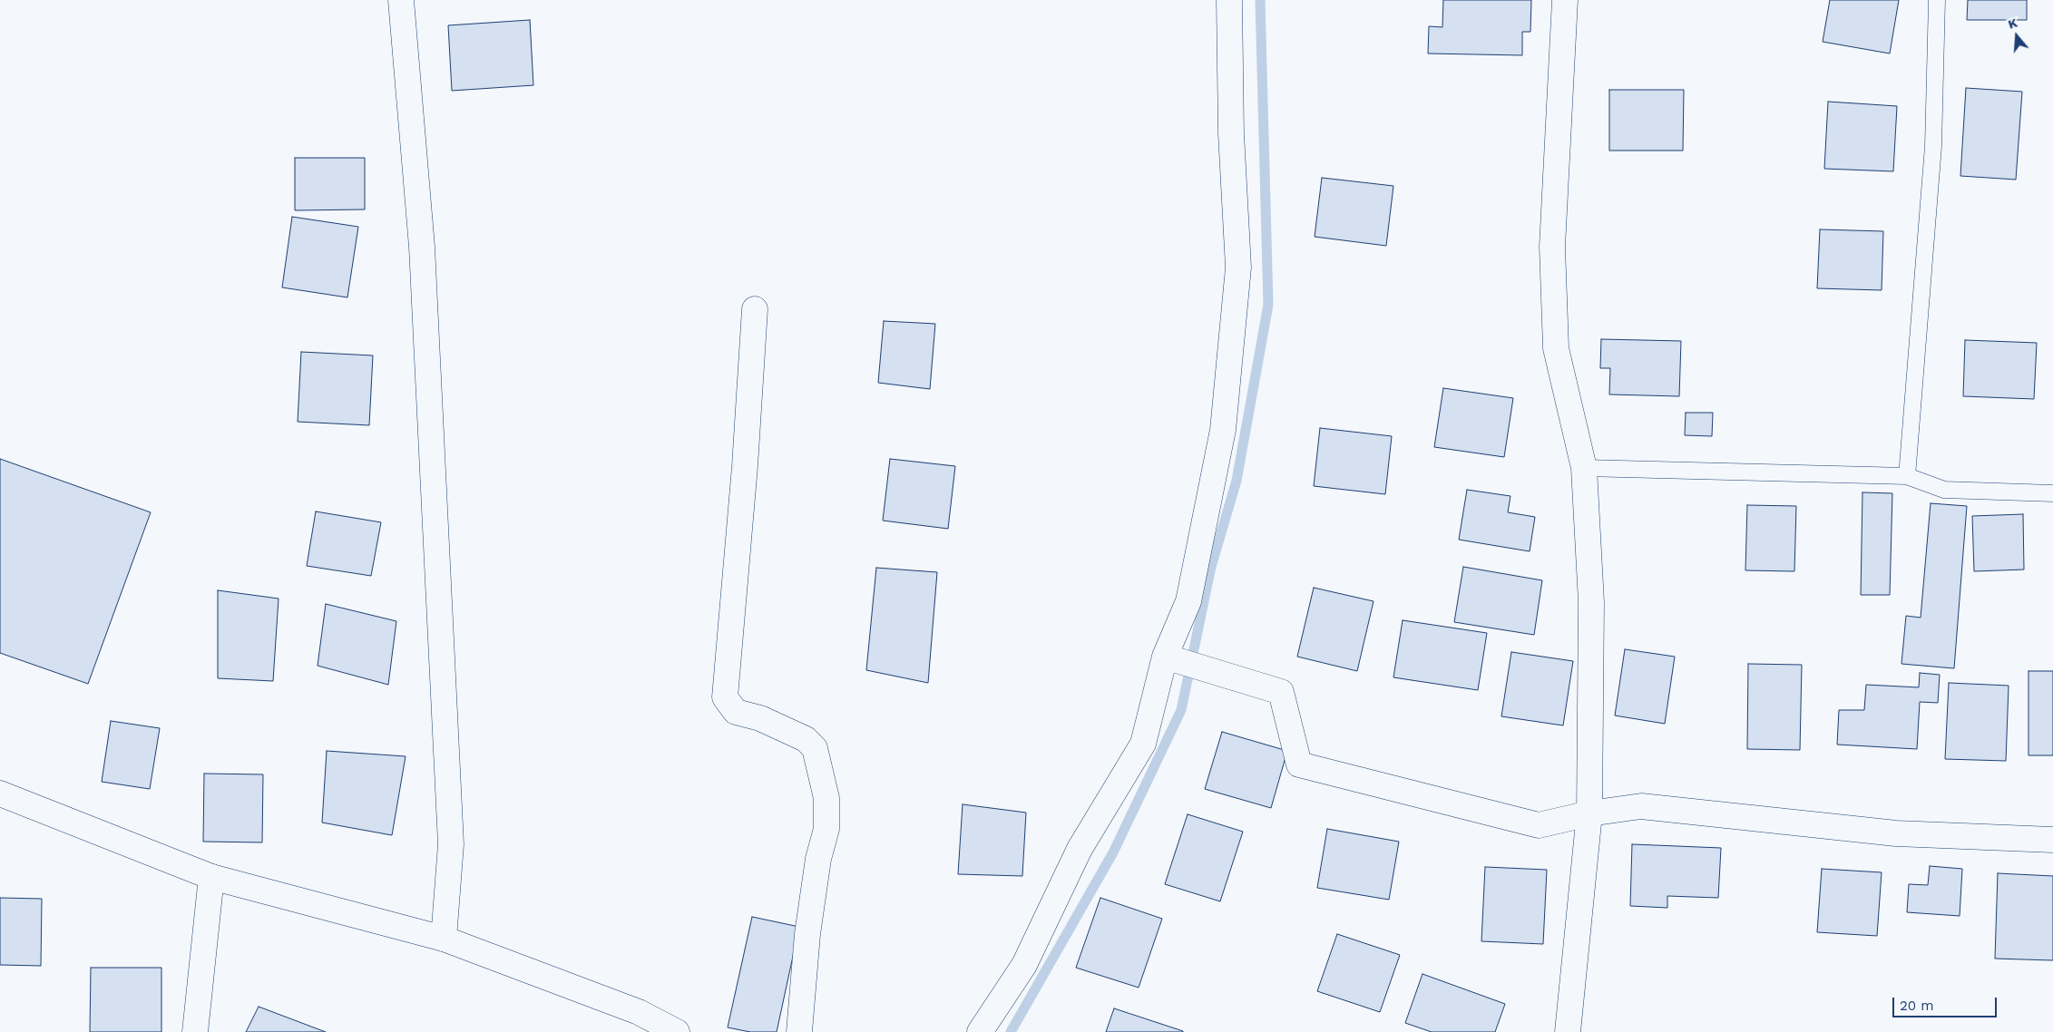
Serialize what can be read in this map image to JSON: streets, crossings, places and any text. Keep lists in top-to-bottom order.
{
  "scale_bar": "20 m",
  "north": "top"
}
